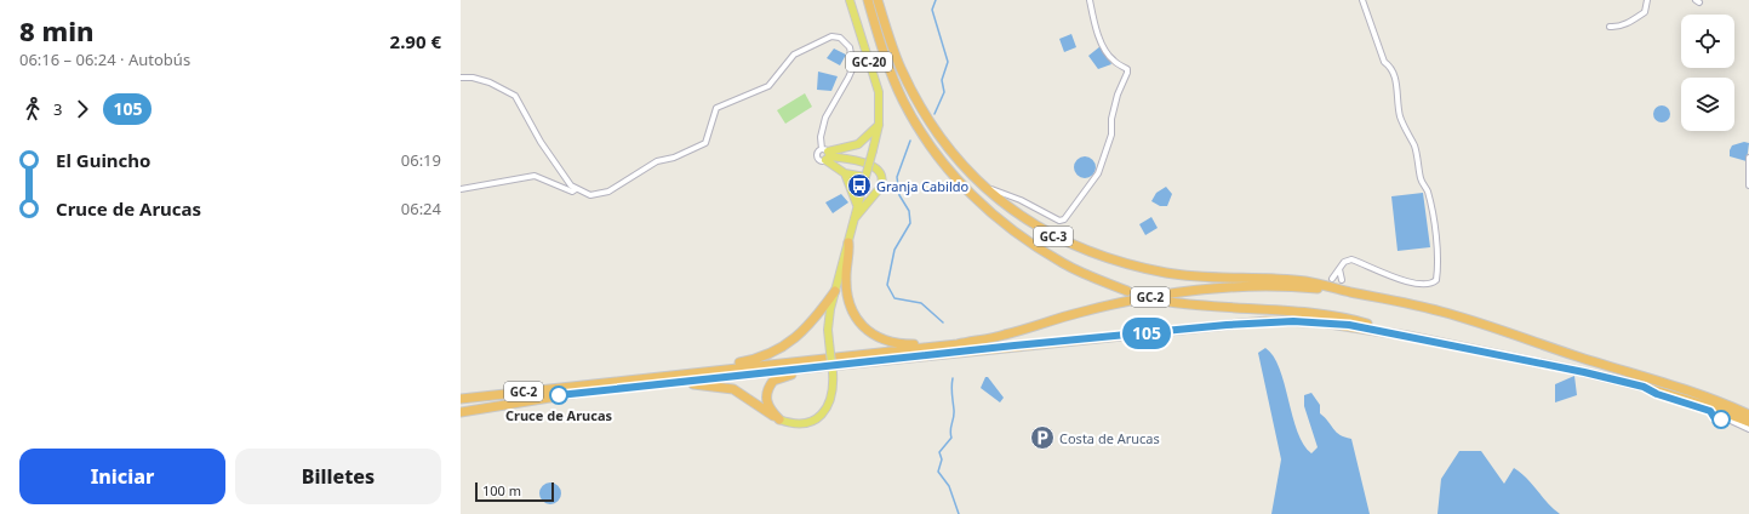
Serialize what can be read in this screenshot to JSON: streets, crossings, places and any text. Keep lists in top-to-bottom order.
{
  "streets": {
    "highway": ["GC-3", "GC-2"],
    "main road": ["GC-20"]
  },
  "crossings": [
    ["GC-3", "GC-2"]
  ],
  "places": {
    "bus stop": ["Granja Cabildo"],
    "other": ["Cruce de Arucas"],
    "parking": ["Costa de Arucas"]
  },
  "lines": ["bus line 105"],
  "scale_bar": "100 m",
  "page": {
    "heading": ["8 min", "06:16 – 06:24 · Autobús", "2.90 €"],
    "on_map": "105",
    "legs": ["3", "105"],
    "list": [
      {
        "name": "El Guincho",
        "value": "06:19"
      },
      {
        "name": "Cruce de Arucas",
        "value": "06:24"
      }
    ],
    "buttons": ["Iniciar", "Billetes"],
    "scale": "100 m"
  }
}
